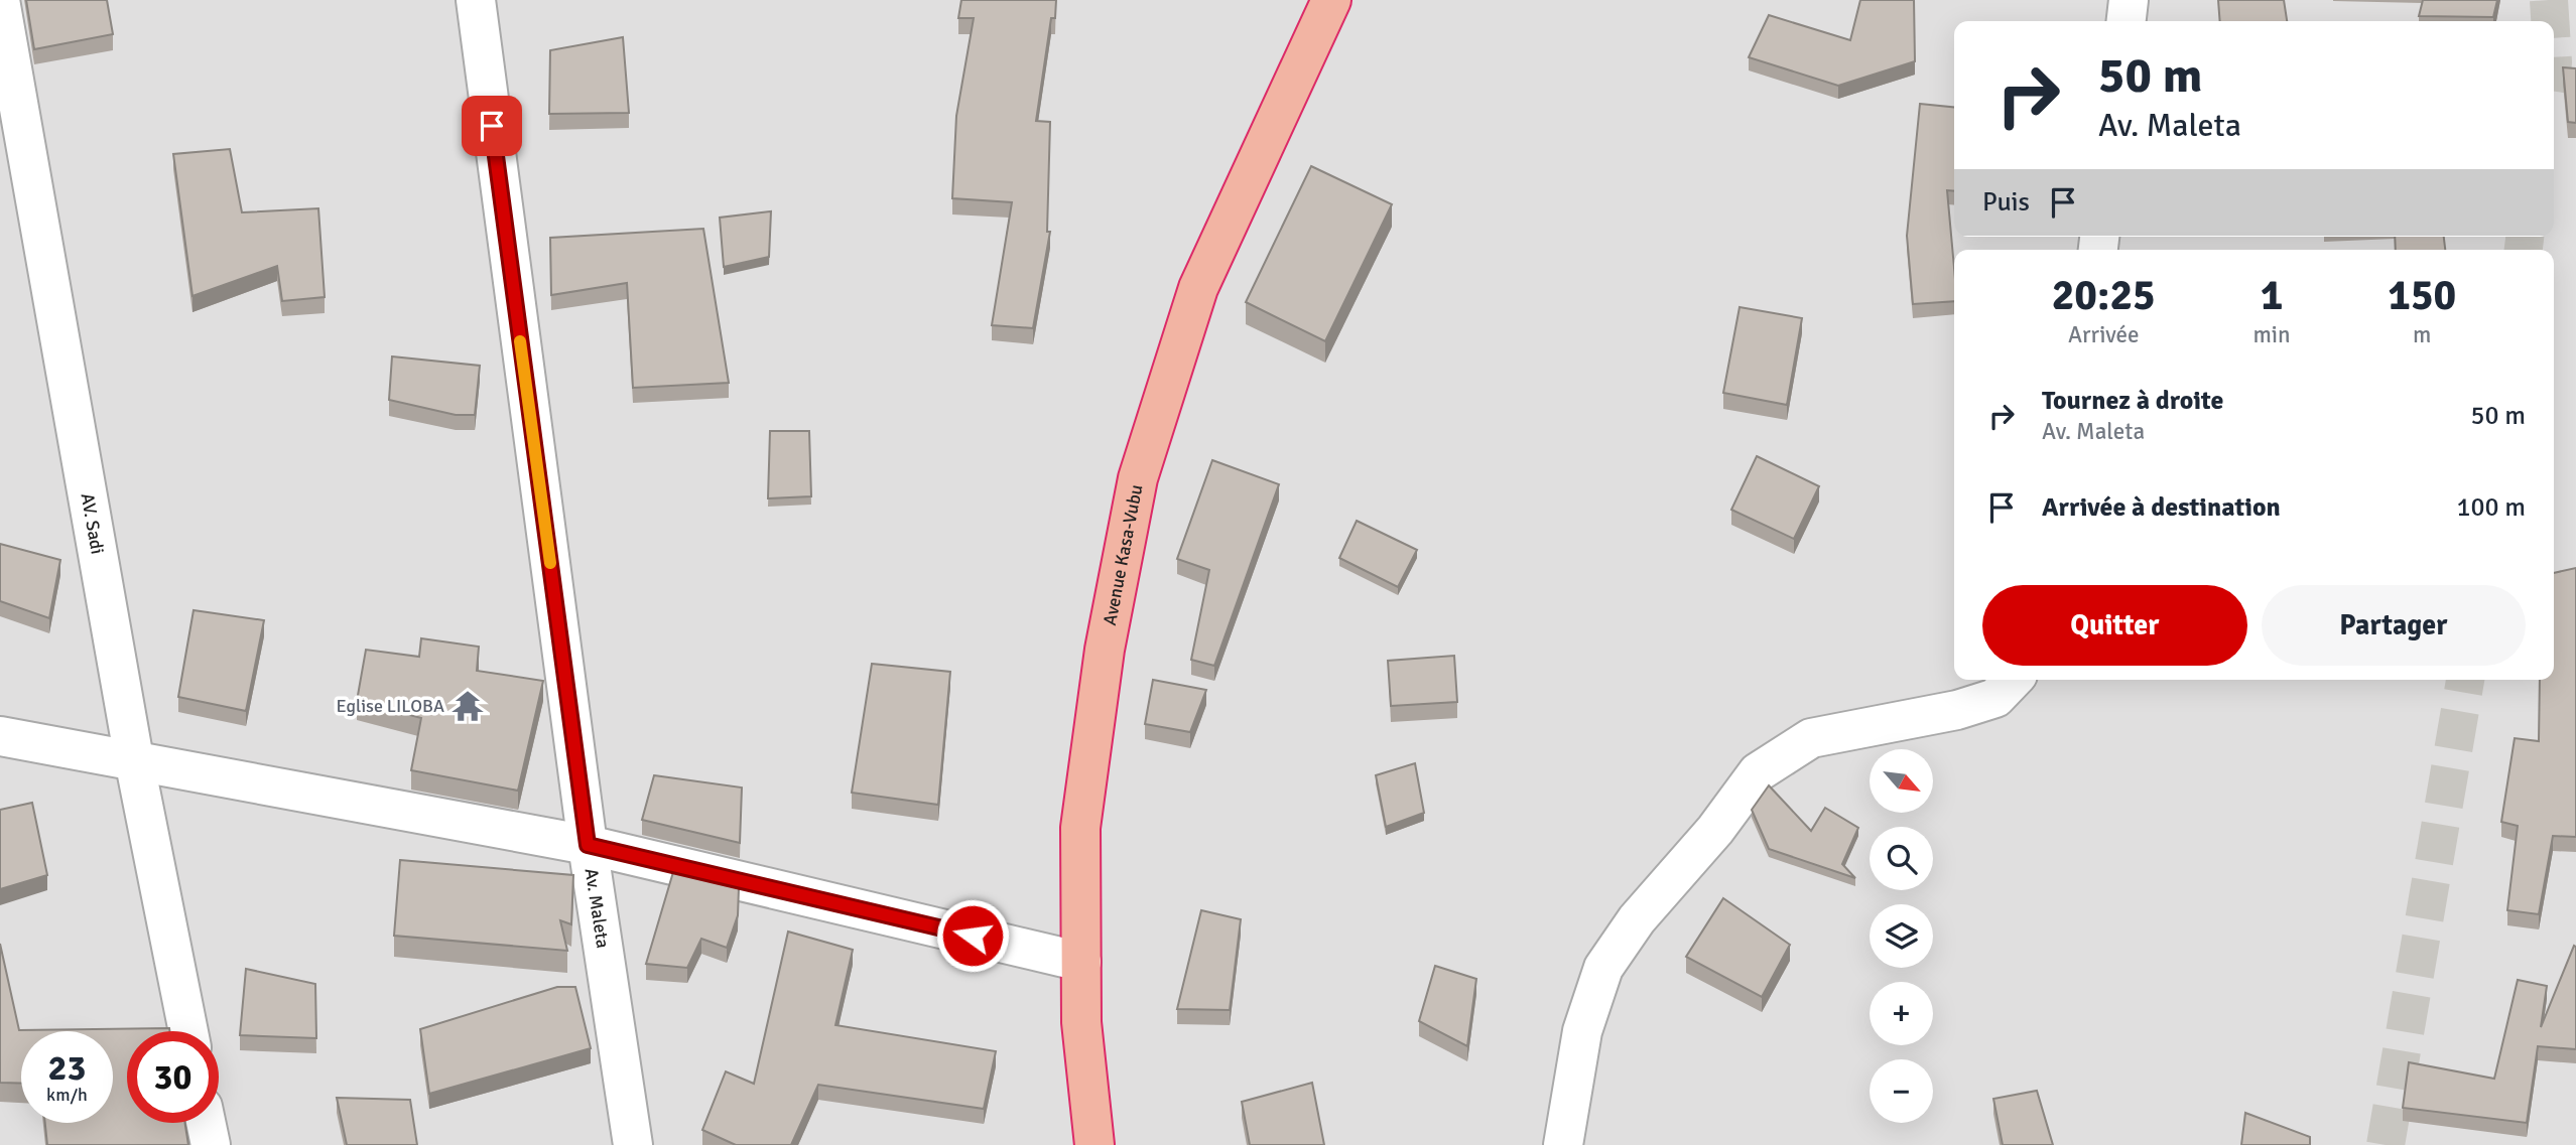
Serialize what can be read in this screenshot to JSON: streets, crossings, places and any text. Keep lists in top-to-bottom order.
{
  "streets": {
    "highway": ["Avenue Kasa-Vubu"],
    "street": ["AV. Sadi", "Av. Maleta"]
  },
  "places": {
    "temple": ["Eglise LILOBA"]
  },
  "north": "bottom right",
  "page": {
    "turn": ["50 m", "Av. Maleta"],
    "then": "Puis",
    "eta": [
      "20:25",
      "Arrivée",
      "1",
      "min",
      "150",
      "m"
    ],
    "list": [
      {
        "name": "Tournez à droite",
        "note": "Av. Maleta",
        "value": "50 m"
      },
      {
        "name": "Arrivée à destination",
        "value": "100 m"
      }
    ],
    "buttons": ["Quitter", "Partager"],
    "map_buttons": ["+", "−"],
    "speed": "23 km/h",
    "limit": "30"
  }
}
